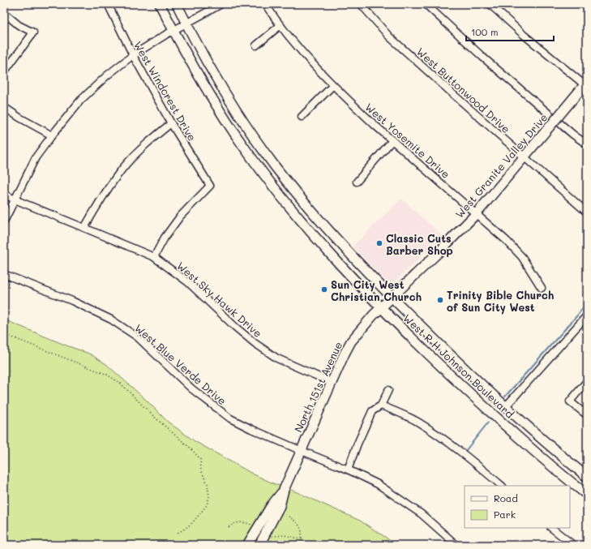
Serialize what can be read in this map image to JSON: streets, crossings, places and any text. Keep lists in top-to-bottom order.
{
  "streets": {
    "main road": ["West Granite Valley Drive", "West R H Johnson Boulevard", "North 151st Avenue"],
    "street": [
      "West Buttonwood Drive",
      "West Windcrest Drive",
      "West Yosemite Drive",
      "West Sky Hawk Drive",
      "West Blue Verde Drive"
    ]
  },
  "crossings": [
    ["West Buttonwood Drive", "West Granite Valley Drive"],
    ["West Windcrest Drive", "West Sky Hawk Drive"],
    ["West Yosemite Drive", "West Granite Valley Drive"],
    ["West Granite Valley Drive", "West R H Johnson Boulevard"],
    ["West Granite Valley Drive", "North 151st Avenue"],
    ["West Sky Hawk Drive", "North 151st Avenue"],
    ["West Blue Verde Drive", "North 151st Avenue"],
    ["West R H Johnson Boulevard", "North 151st Avenue"]
  ],
  "places": ["Classic Cuts Barber Shop", "Sun City West Christian Church", "Trinity Bible Church of Sun City West"],
  "legend": ["Road", "Park"],
  "scale_bar": "100 m"
}
